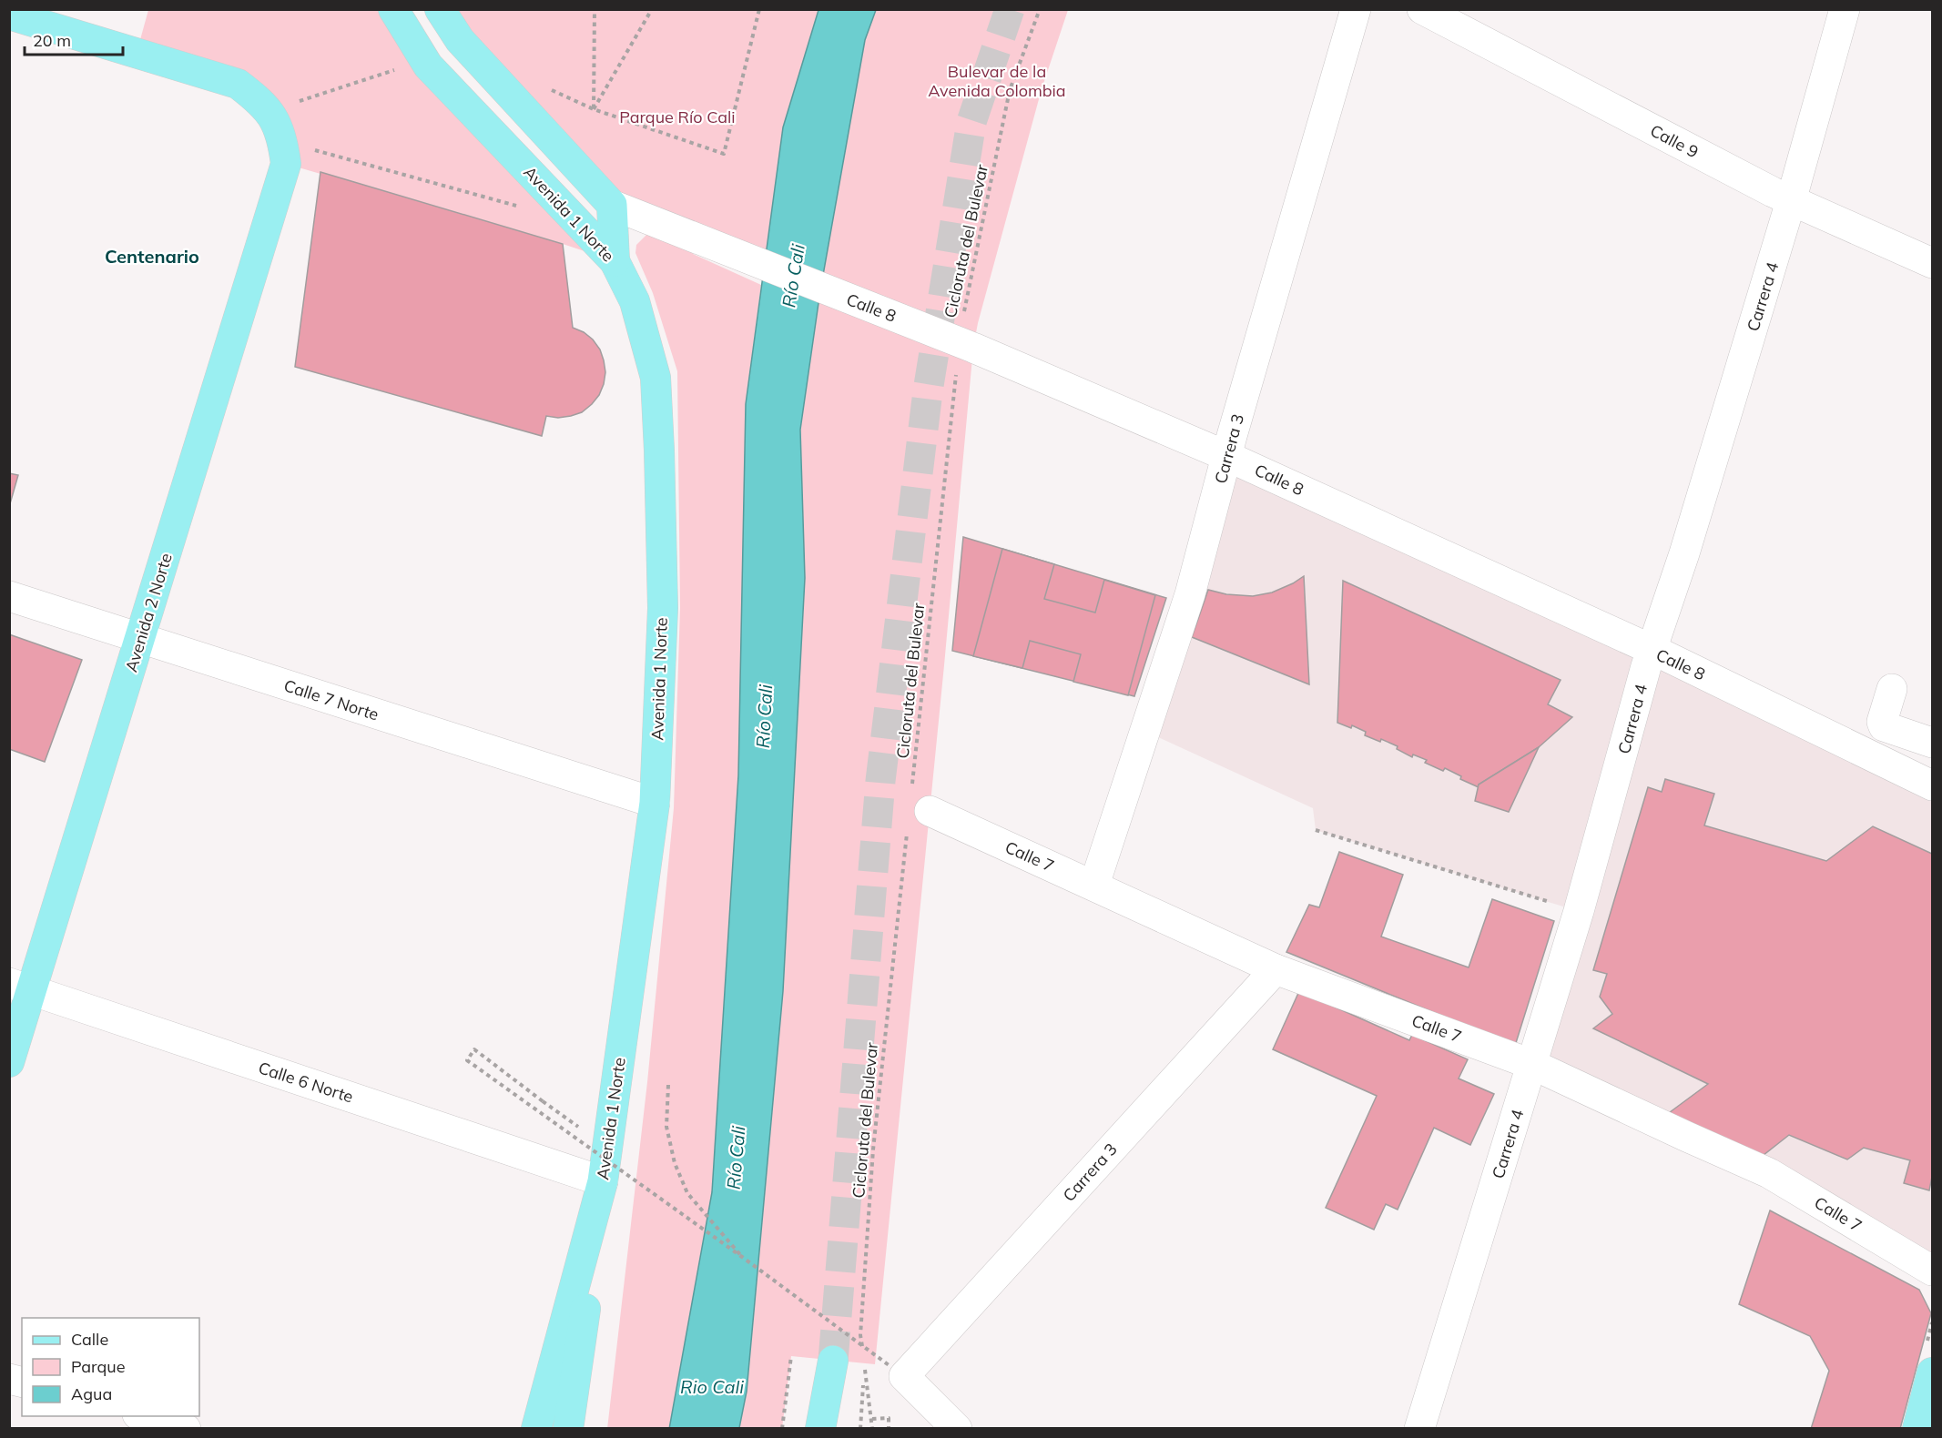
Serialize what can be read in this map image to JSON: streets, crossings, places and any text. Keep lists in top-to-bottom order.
{
  "streets": {
    "main road": ["Avenida 1 Norte", "Avenida 2 Norte"],
    "street": [
      "Calle 9",
      "Carrera 4",
      "Calle 8",
      "Carrera 3",
      "Calle 7 Norte",
      "Calle 7",
      "Calle 6 Norte"
    ],
    "path": ["Cicloruta del Bulevar"]
  },
  "crossings": [
    ["Calle 9", "Carrera 4"],
    ["Avenida 1 Norte", "Calle 7 Norte"],
    ["Avenida 1 Norte", "Calle 6 Norte"],
    ["Cicloruta del Bulevar", "Calle 8"],
    ["Cicloruta del Bulevar", "Calle 7"],
    ["Carrera 4", "Calle 8"],
    ["Carrera 4", "Calle 7"],
    ["Calle 8", "Carrera 3"],
    ["Carrera 3", "Calle 7"],
    ["Avenida 2 Norte", "Calle 7 Norte"],
    ["Avenida 2 Norte", "Calle 6 Norte"]
  ],
  "districts": ["Centenario"],
  "water": ["Río Cali", "Rio Cali"],
  "parks": ["Bulevar de la Avenida Colombia", "Parque Río Cali"],
  "legend": ["Calle", "Parque", "Agua"],
  "scale_bar": "20 m"
}
